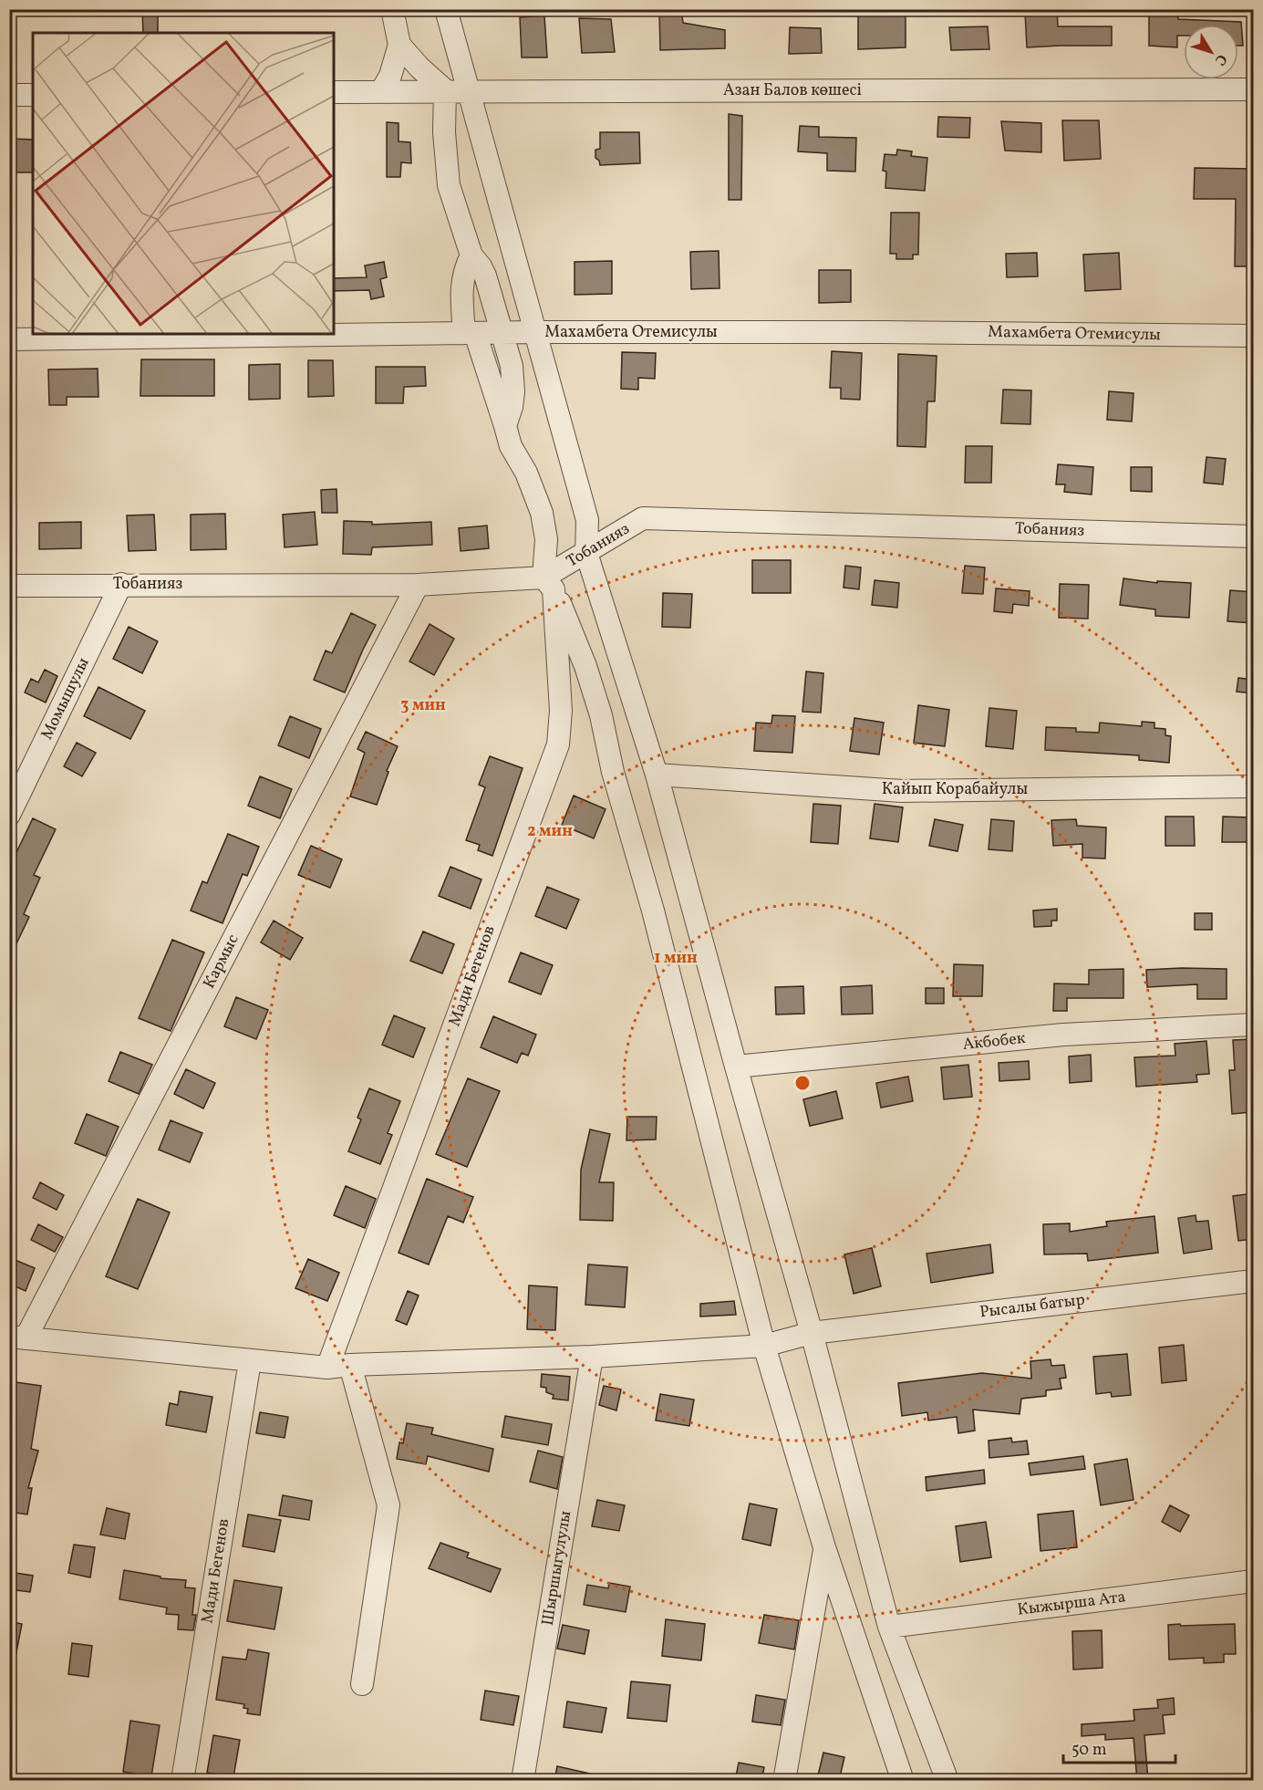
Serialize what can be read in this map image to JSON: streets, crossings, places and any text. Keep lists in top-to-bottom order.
{
  "streets": {
    "street": [
      "Азан Балов көшесі",
      "Махамбета Отемисулы",
      "Тобанияз",
      "Момышулы",
      "Кайып Корабайулы",
      "Кармыс",
      "Мади Бегенов",
      "Акбобек",
      "Рысалы батыр",
      "Шыршыгулулы",
      "Кыжырша Ата"
    ]
  },
  "crossings": [
    ["Махамбета Отемисулы", "Мади Бегенов"],
    ["Тобанияз", "Момышулы"],
    ["Тобанияз", "Кармыс"],
    ["Тобанияз", "Мади Бегенов"],
    ["Кармыс", "Рысалы батыр"],
    ["Мади Бегенов", "Рысалы батыр"],
    ["Рысалы батыр", "Шыршыгулулы"]
  ],
  "scale_bar": "50 m",
  "north": "bottom right",
  "rings": ["3 мин", "2 мин", "1 мин"]
}
